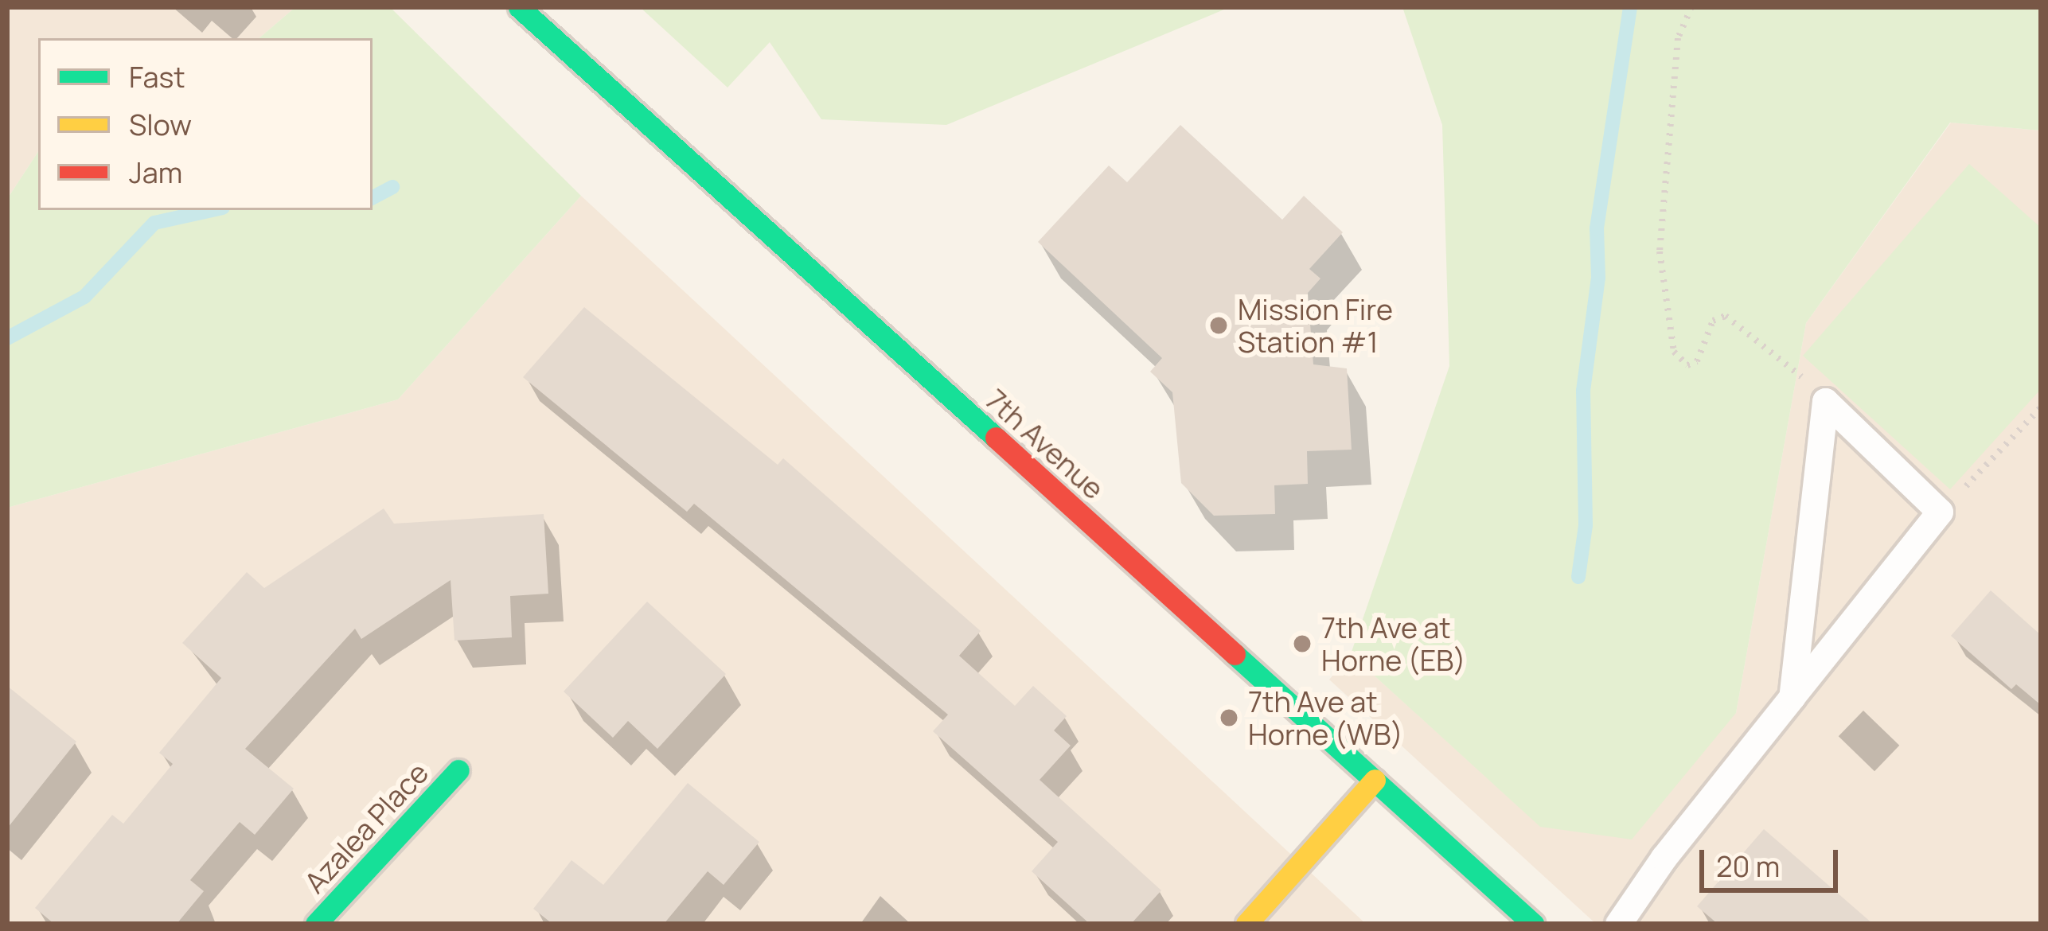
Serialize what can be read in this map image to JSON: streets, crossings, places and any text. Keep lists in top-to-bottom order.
{
  "streets": {
    "street": ["7th Avenue", "Azalea Place"]
  },
  "places": ["Mission Fire Station #1", "7th Ave at Horne (EB)", "7th Ave at Horne (WB)"],
  "legend": ["Fast", "Slow", "Jam"],
  "scale_bar": "20 m"
}
